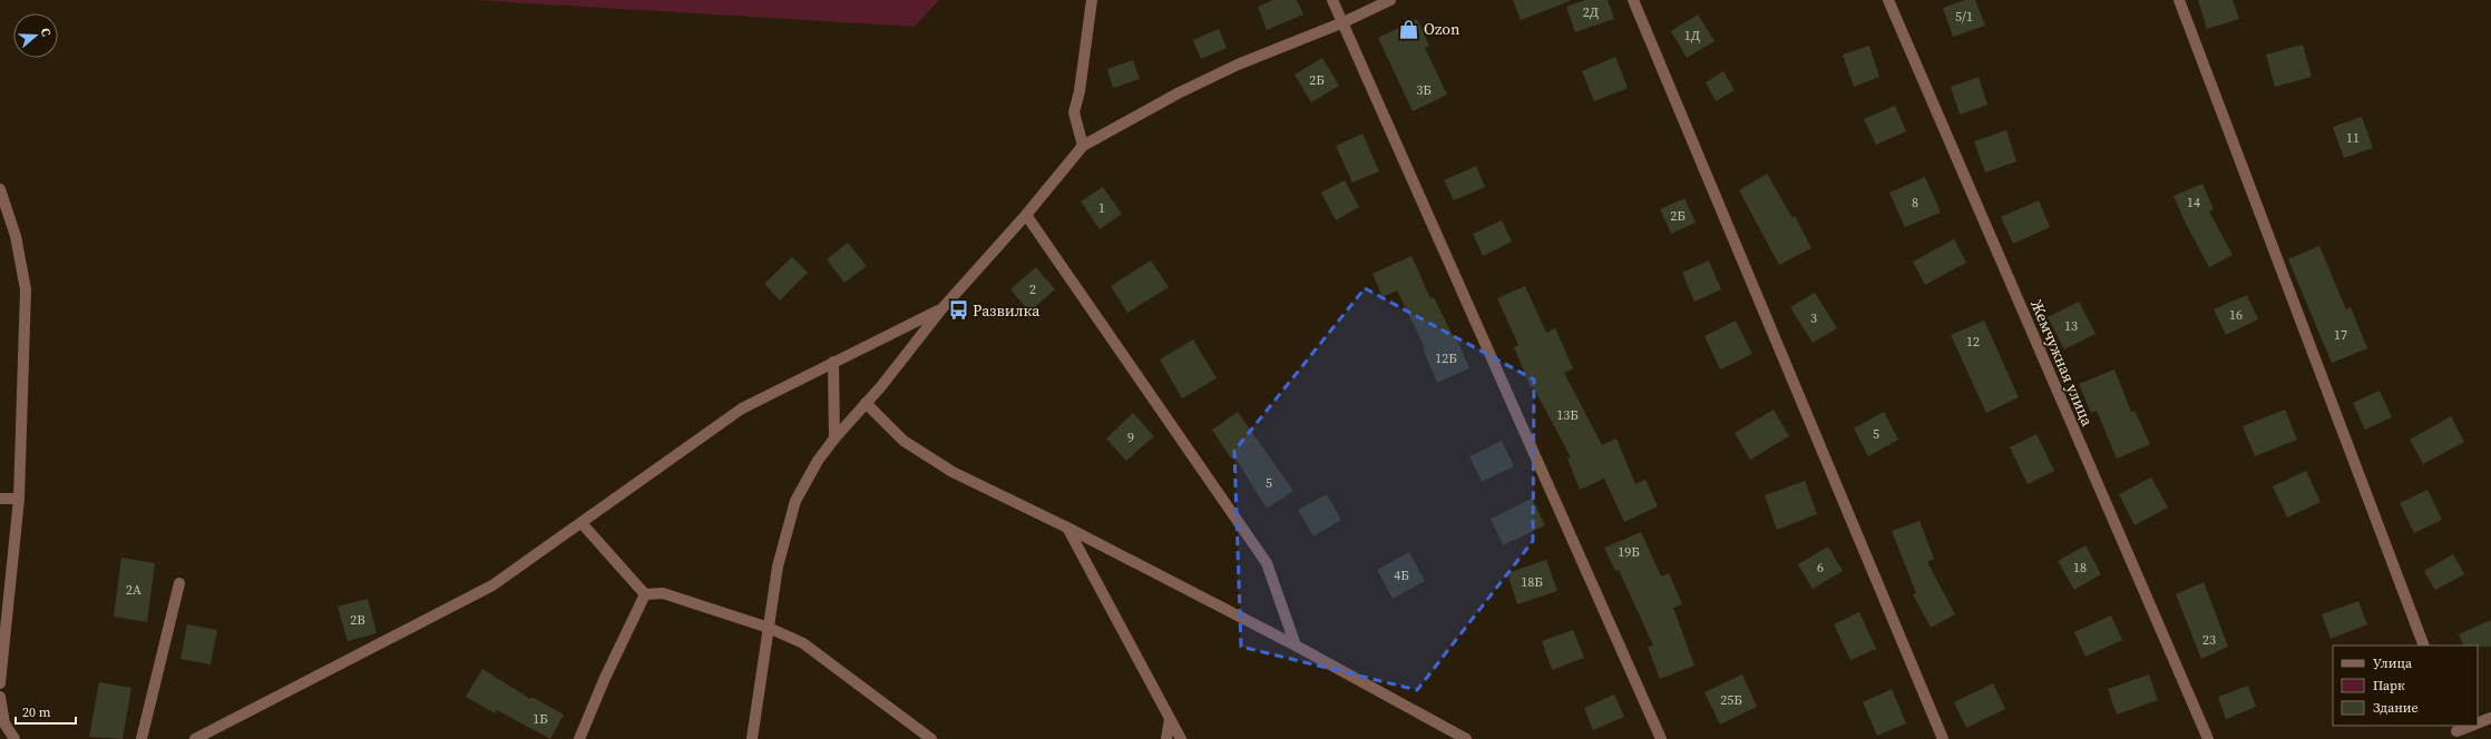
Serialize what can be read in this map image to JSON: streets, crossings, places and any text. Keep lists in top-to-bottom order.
{
  "streets": {
    "street": ["Жемчужная улица"]
  },
  "places": {
    "shop": ["Ozon"],
    "bus stop": ["Развилка"]
  },
  "house_numbers": [
    "2Д",
    "5/1",
    "1Д",
    "2Б",
    "3Б",
    "11",
    "8",
    "14",
    "1",
    "2Б",
    "2",
    "16",
    "3",
    "13",
    "17",
    "12",
    "12Б",
    "13Б",
    "5",
    "9",
    "5",
    "19Б",
    "6",
    "18",
    "4Б",
    "18Б",
    "2А",
    "2В",
    "23",
    "25Б",
    "1Б"
  ],
  "legend": ["Улица", "Парк", "Здание"],
  "scale_bar": "20 m",
  "north": "right"
}
